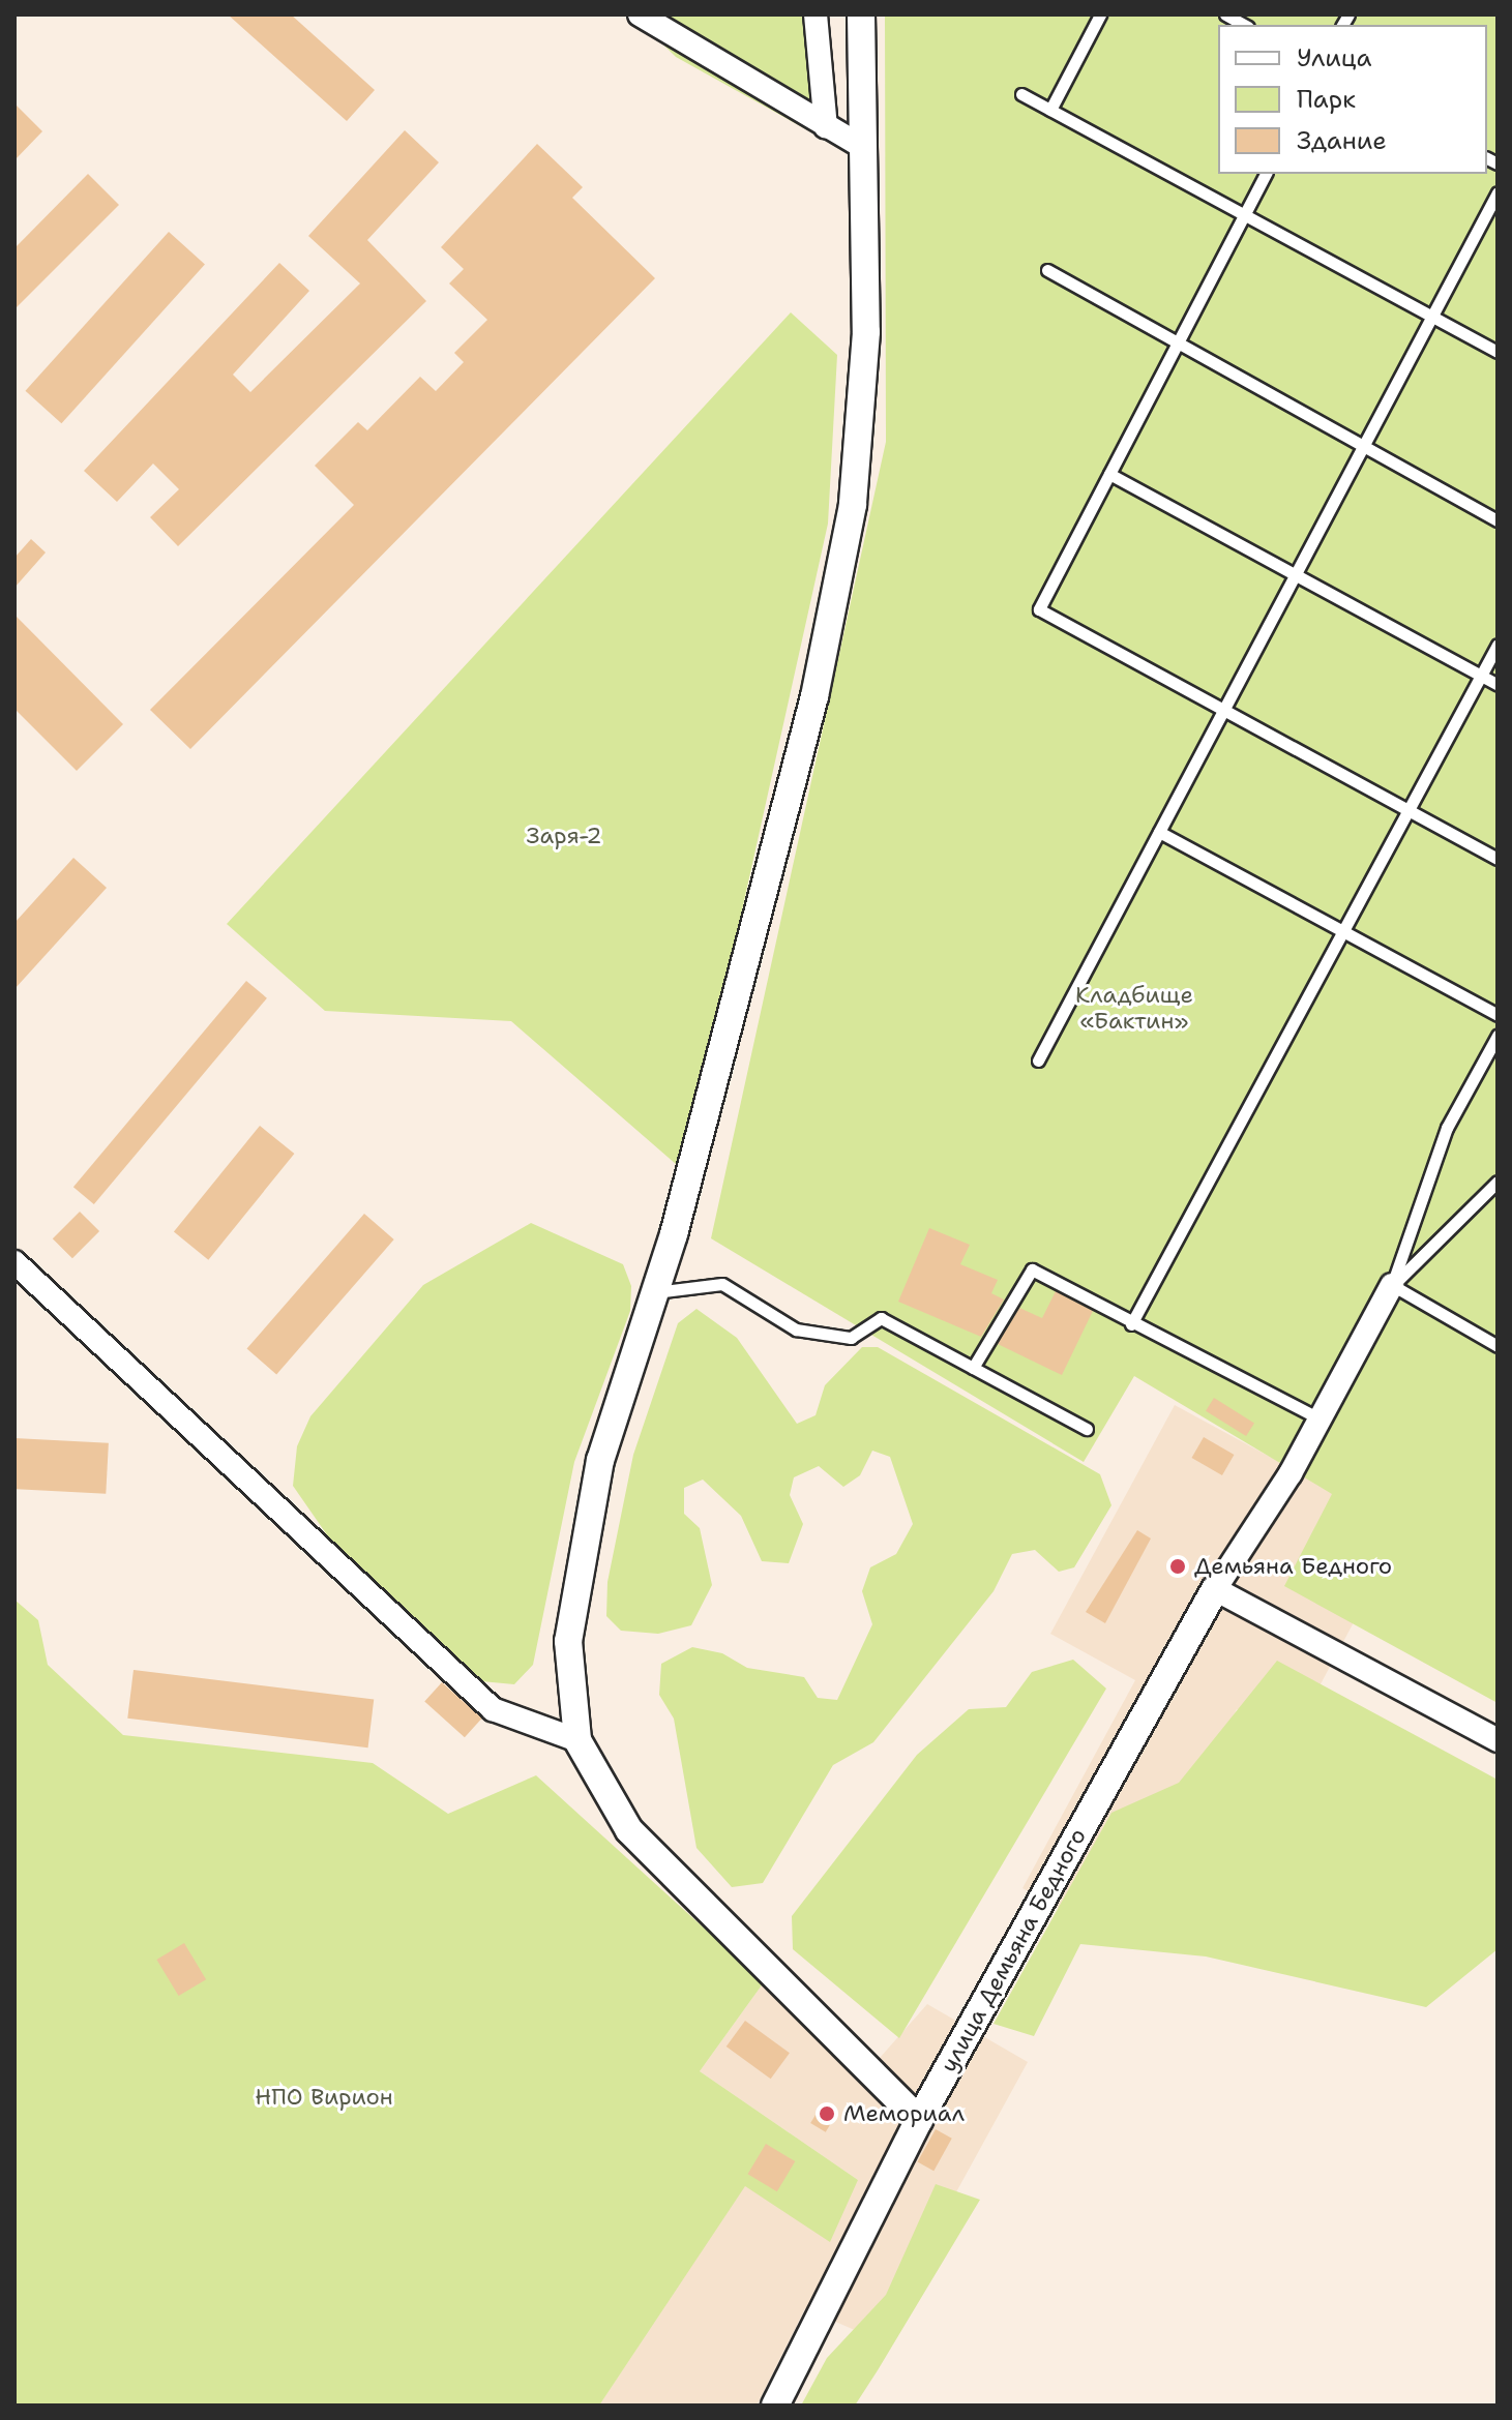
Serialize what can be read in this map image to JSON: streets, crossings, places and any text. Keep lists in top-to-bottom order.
{
  "streets": {
    "street": ["улица Демьяна Бедного"]
  },
  "parks": ["Заря-2", "Кладбище «Бактин»", "НПО Вирион"],
  "places": ["Демьяна Бедного", "Мемориал"],
  "legend": ["Улица", "Парк", "Здание"]
}
